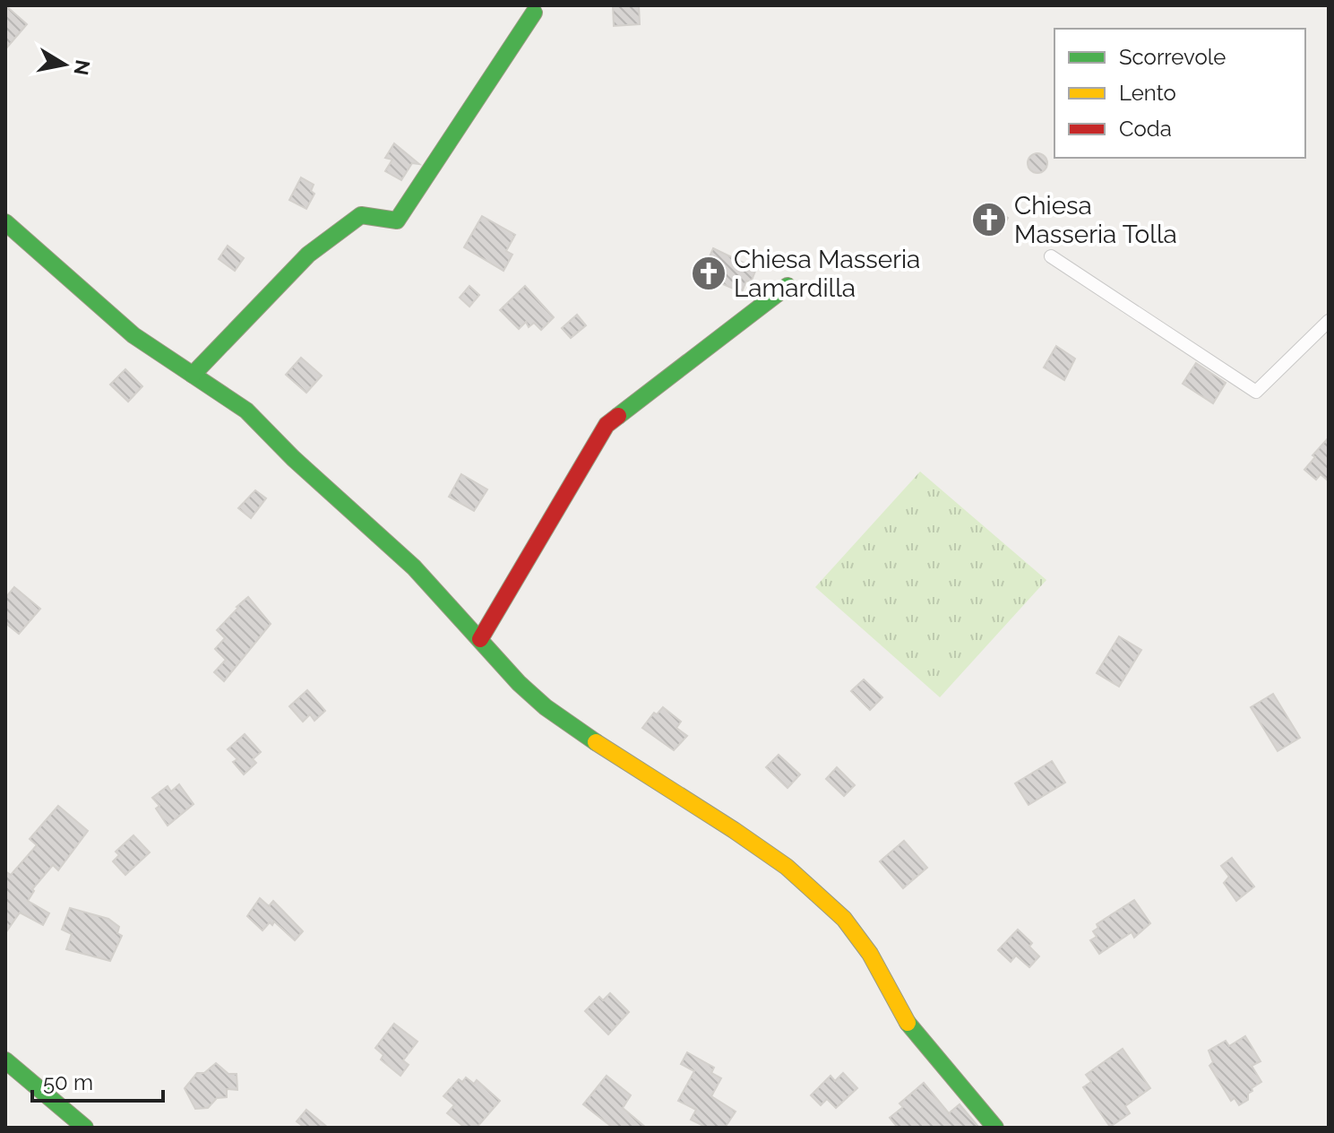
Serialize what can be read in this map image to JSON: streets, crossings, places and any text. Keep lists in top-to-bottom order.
{
  "places": {
    "church": ["Chiesa Masseria Tolla", "Chiesa Masseria Lamardilla"]
  },
  "legend": ["Scorrevole", "Lento", "Coda"],
  "scale_bar": "50 m",
  "north": "right"
}
